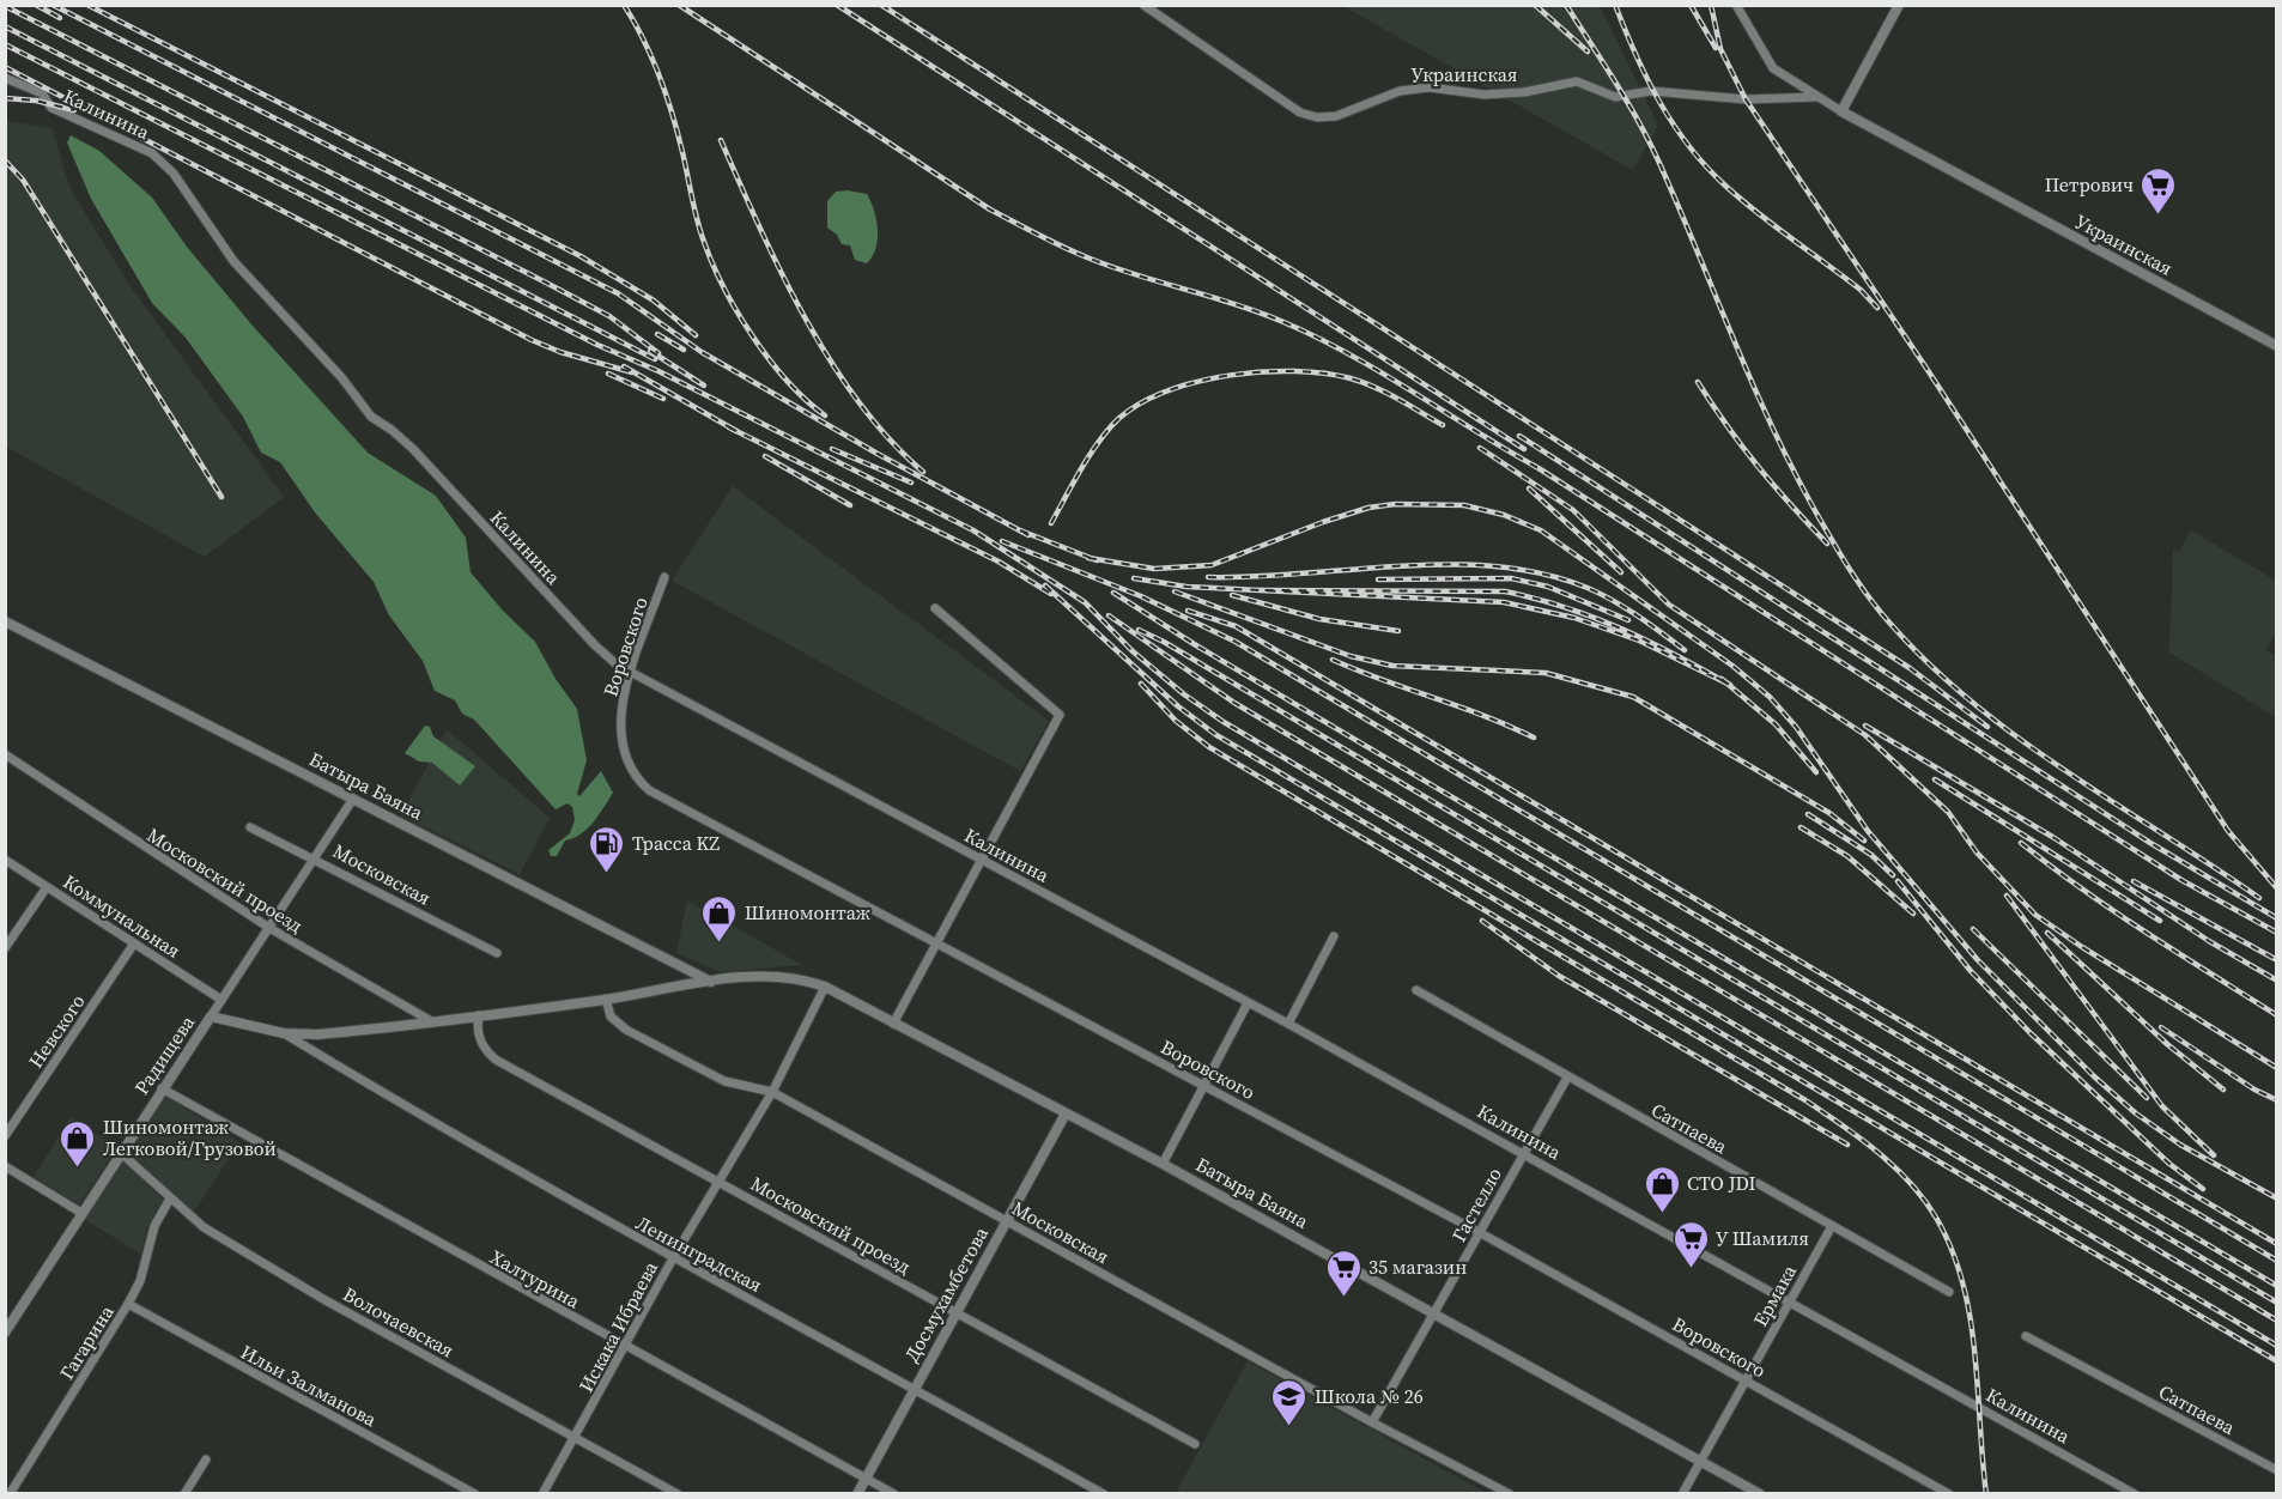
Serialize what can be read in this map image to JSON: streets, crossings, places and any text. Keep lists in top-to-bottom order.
{
  "streets": {
    "street": [
      "Украинская",
      "Калинина",
      "Воровского",
      "Батыра Баяна",
      "Московская",
      "Московский проезд",
      "Коммунальная",
      "Невского",
      "Радищева",
      "Сатпаева",
      "Гастелло",
      "Ленинградская",
      "Халтурина",
      "Досмухамбетова",
      "Ермака",
      "Волочаевская",
      "Искака Ибраева",
      "Гагарина",
      "Ильи Залманова"
    ]
  },
  "crossings": [
    ["Калинина", "Воровского"],
    ["Калинина", "Гастелло"],
    ["Калинина", "Ермака"],
    ["Воровского", "Гастелло"],
    ["Воровского", "Ермака"],
    ["Батыра Баяна", "Московская"],
    ["Батыра Баяна", "Московский проезд"],
    ["Батыра Баяна", "Радищева"],
    ["Батыра Баяна", "Гастелло"],
    ["Батыра Баяна", "Ленинградская"],
    ["Батыра Баяна", "Досмухамбетова"],
    ["Батыра Баяна", "Ермака"],
    ["Батыра Баяна", "Искака Ибраева"],
    ["Московская", "Радищева"],
    ["Московская", "Гастелло"],
    ["Московская", "Досмухамбетова"],
    ["Московская", "Искака Ибраева"],
    ["Московский проезд", "Радищева"],
    ["Московский проезд", "Досмухамбетова"],
    ["Московский проезд", "Искака Ибраева"],
    ["Коммунальная", "Невского"],
    ["Коммунальная", "Радищева"],
    ["Радищева", "Халтурина"],
    ["Радищева", "Волочаевская"],
    ["Сатпаева", "Гастелло"],
    ["Сатпаева", "Ермака"],
    ["Ленинградская", "Досмухамбетова"],
    ["Ленинградская", "Искака Ибраева"],
    ["Халтурина", "Досмухамбетова"],
    ["Халтурина", "Искака Ибраева"],
    ["Волочаевская", "Искака Ибраева"],
    ["Волочаевская", "Гагарина"],
    ["Гагарина", "Ильи Залманова"]
  ],
  "places": {
    "supermarket": ["Петрович", "У Шамиля", "35 магазин"],
    "fuel station": ["Трасса KZ"],
    "shop": ["Шиномонтаж", "Шиномонтаж Легковой/Грузовой", "СТО JDI"],
    "school or university": ["Школа № 26"]
  }
}
